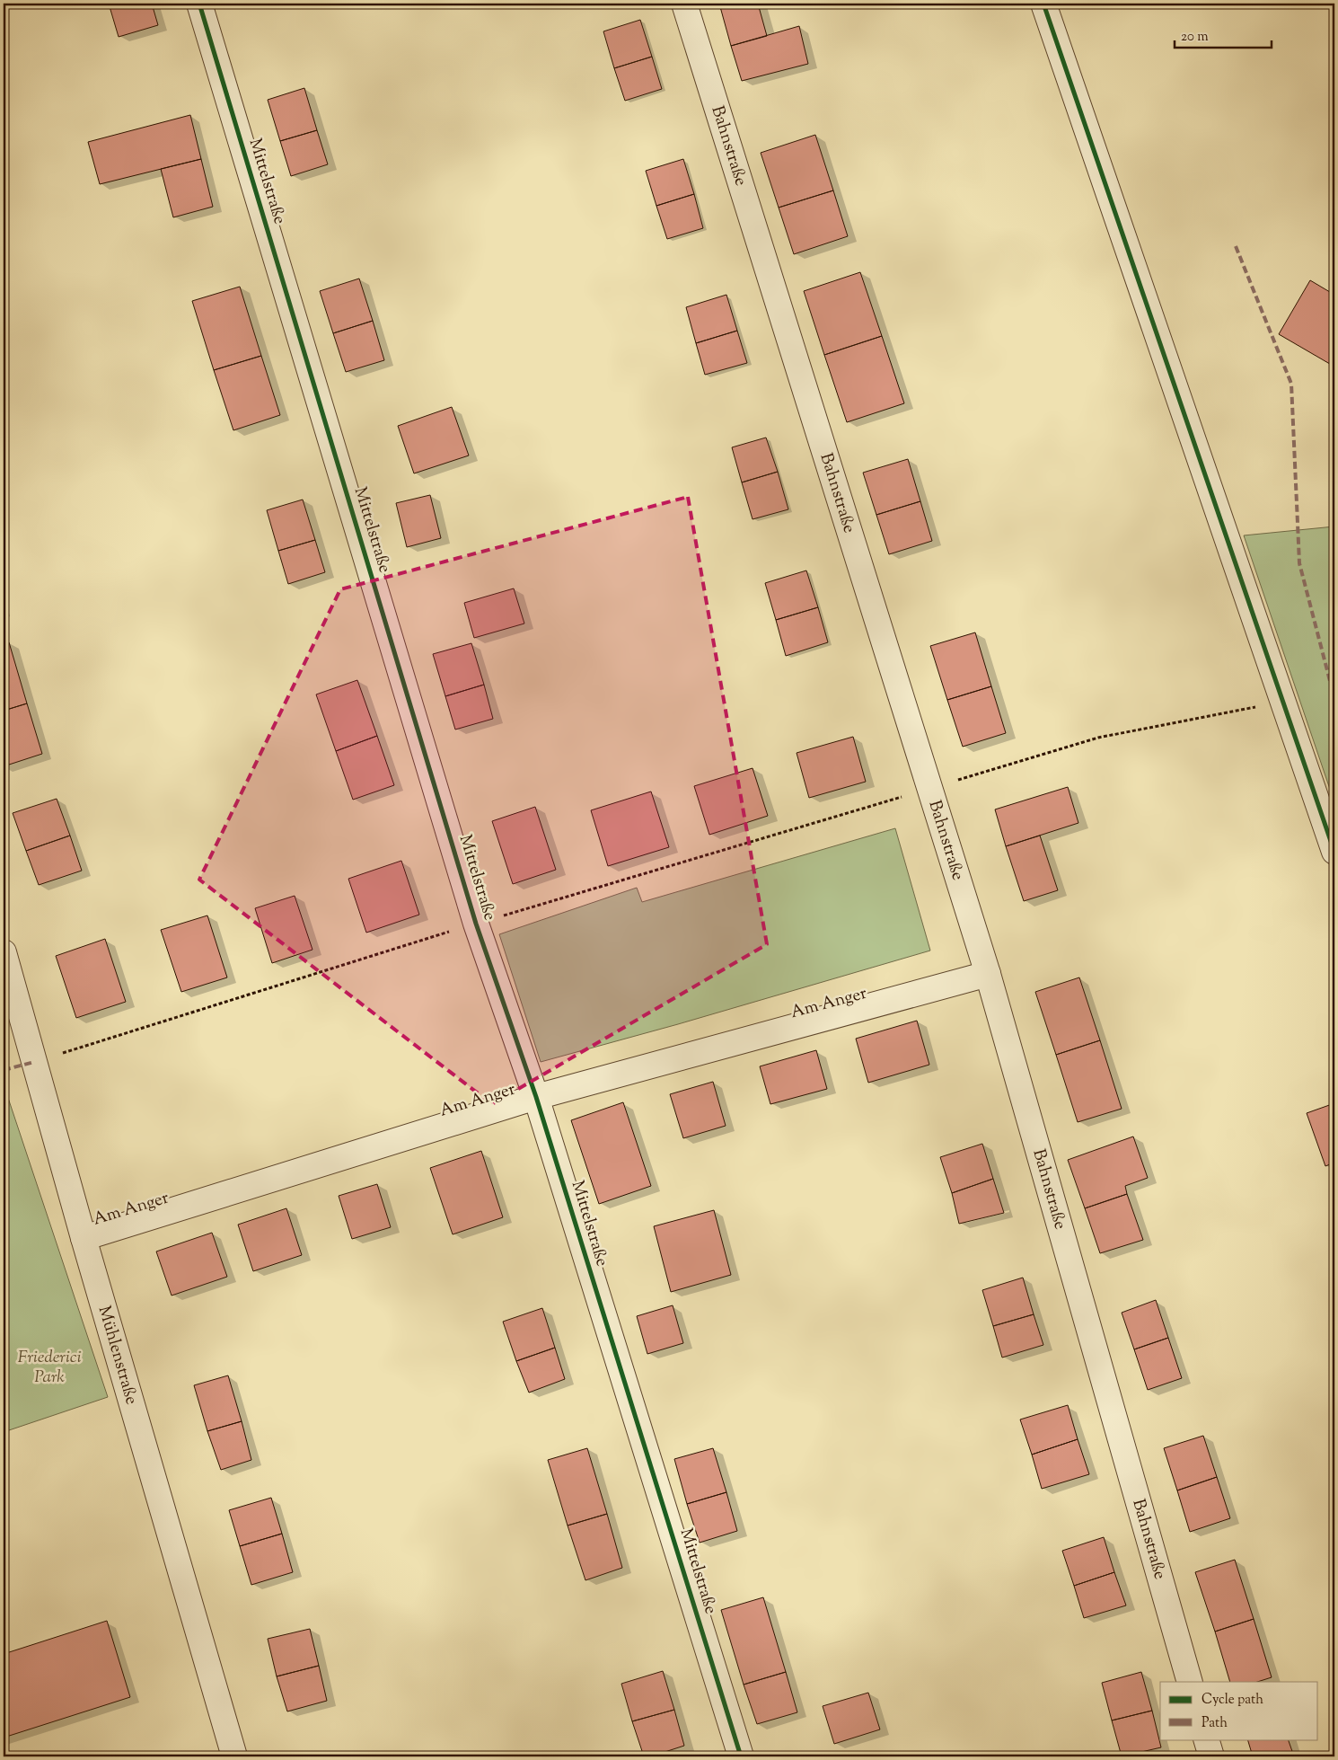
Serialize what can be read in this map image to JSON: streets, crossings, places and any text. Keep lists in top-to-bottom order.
{
  "streets": {
    "street": [
      "Bahnstraße",
      "Mittelstraße",
      "Am Anger",
      "Mühlenstraße"
    ]
  },
  "crossings": [
    ["Bahnstraße", "Am Anger"],
    ["Mittelstraße", "Am Anger"],
    ["Am Anger", "Mühlenstraße"]
  ],
  "parks": ["Friederici Park"],
  "legend": ["Cycle path", "Path"],
  "scale_bar": "20 m"
}
